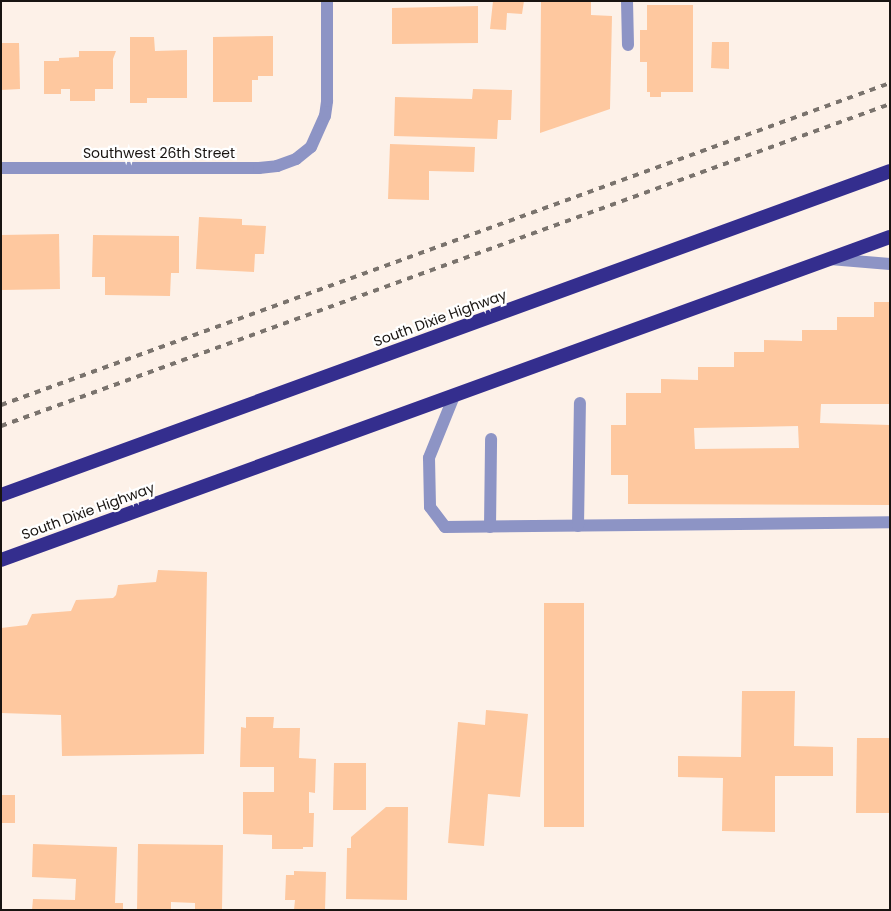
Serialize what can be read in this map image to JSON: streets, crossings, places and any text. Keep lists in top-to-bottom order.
{
  "streets": {
    "highway": ["South Dixie Highway"],
    "street": ["Southwest 26th Street"]
  }
}
